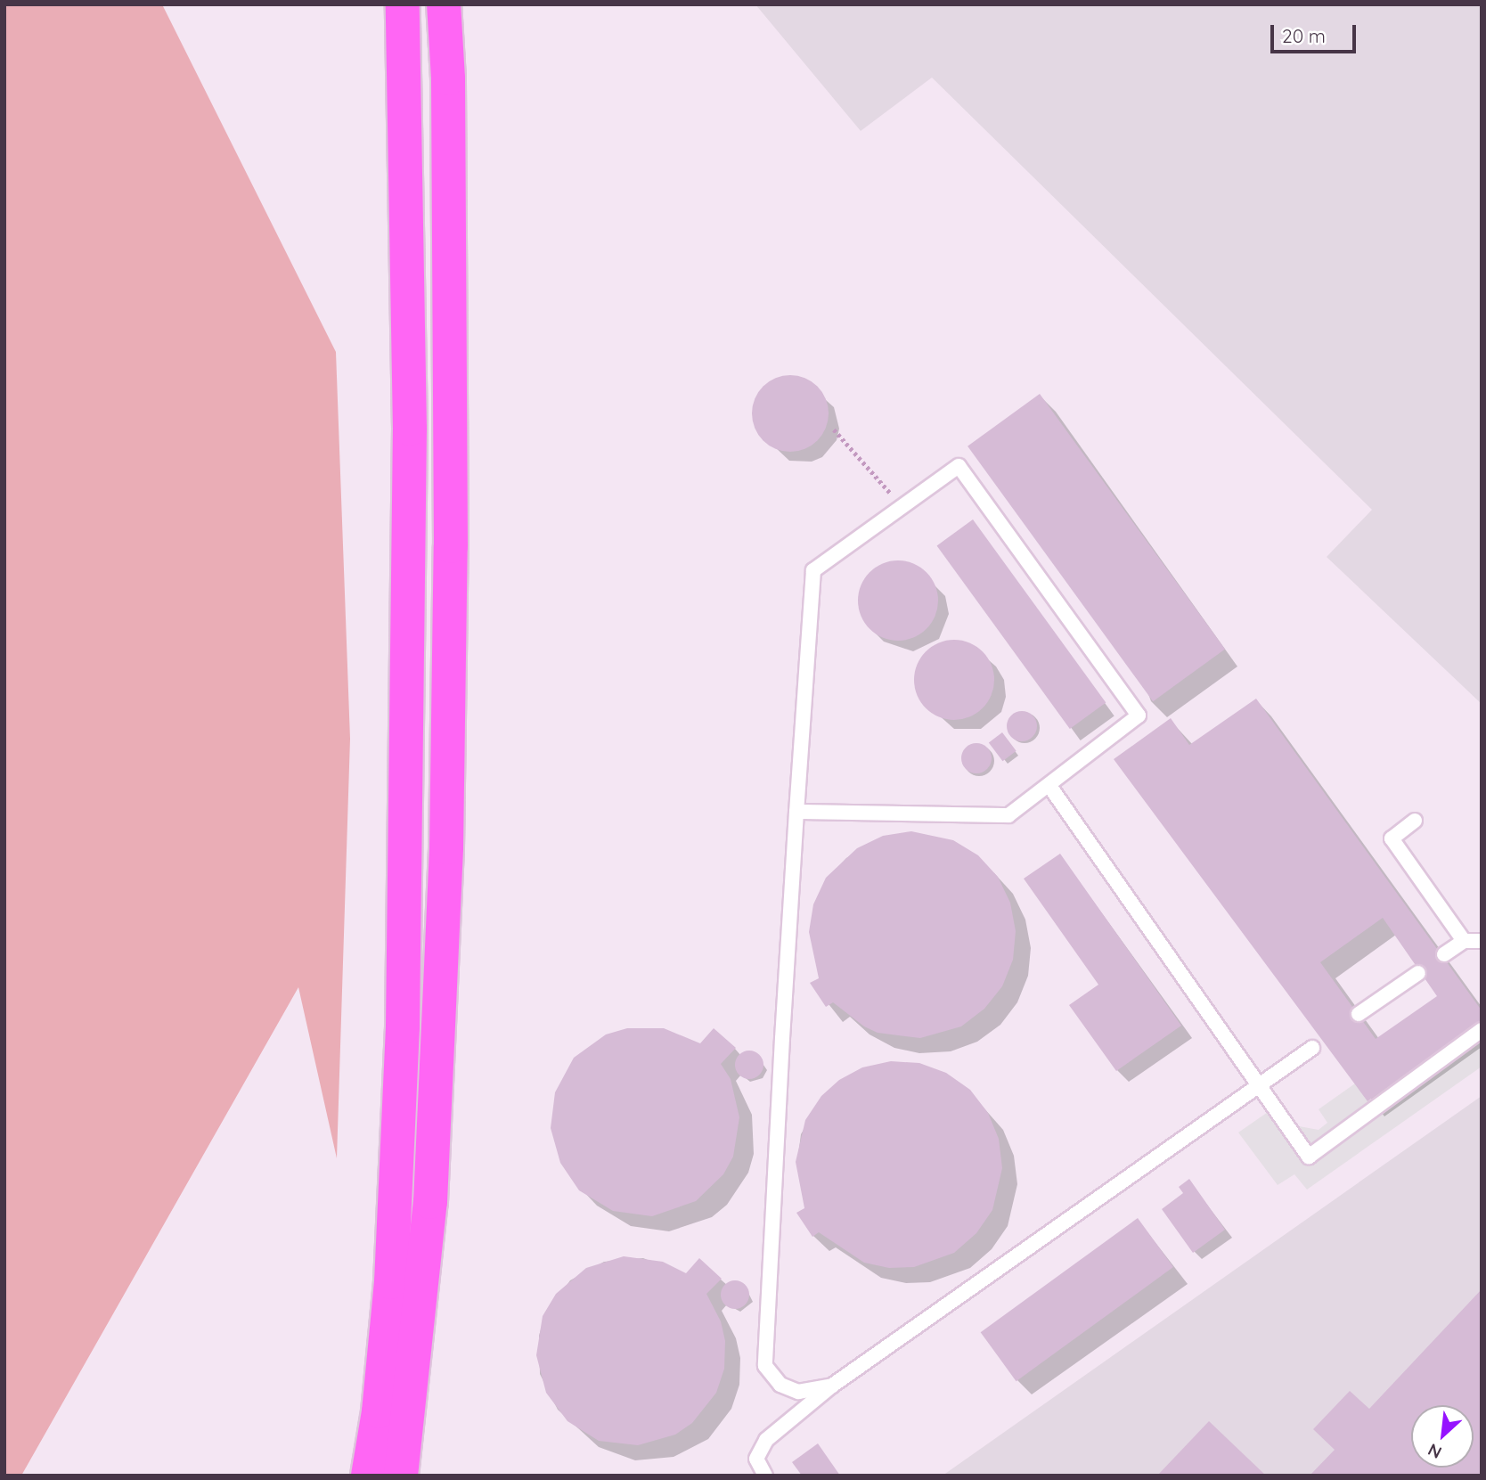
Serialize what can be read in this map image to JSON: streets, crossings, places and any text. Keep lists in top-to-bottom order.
{
  "scale_bar": "20 m",
  "north": "bottom left"
}
